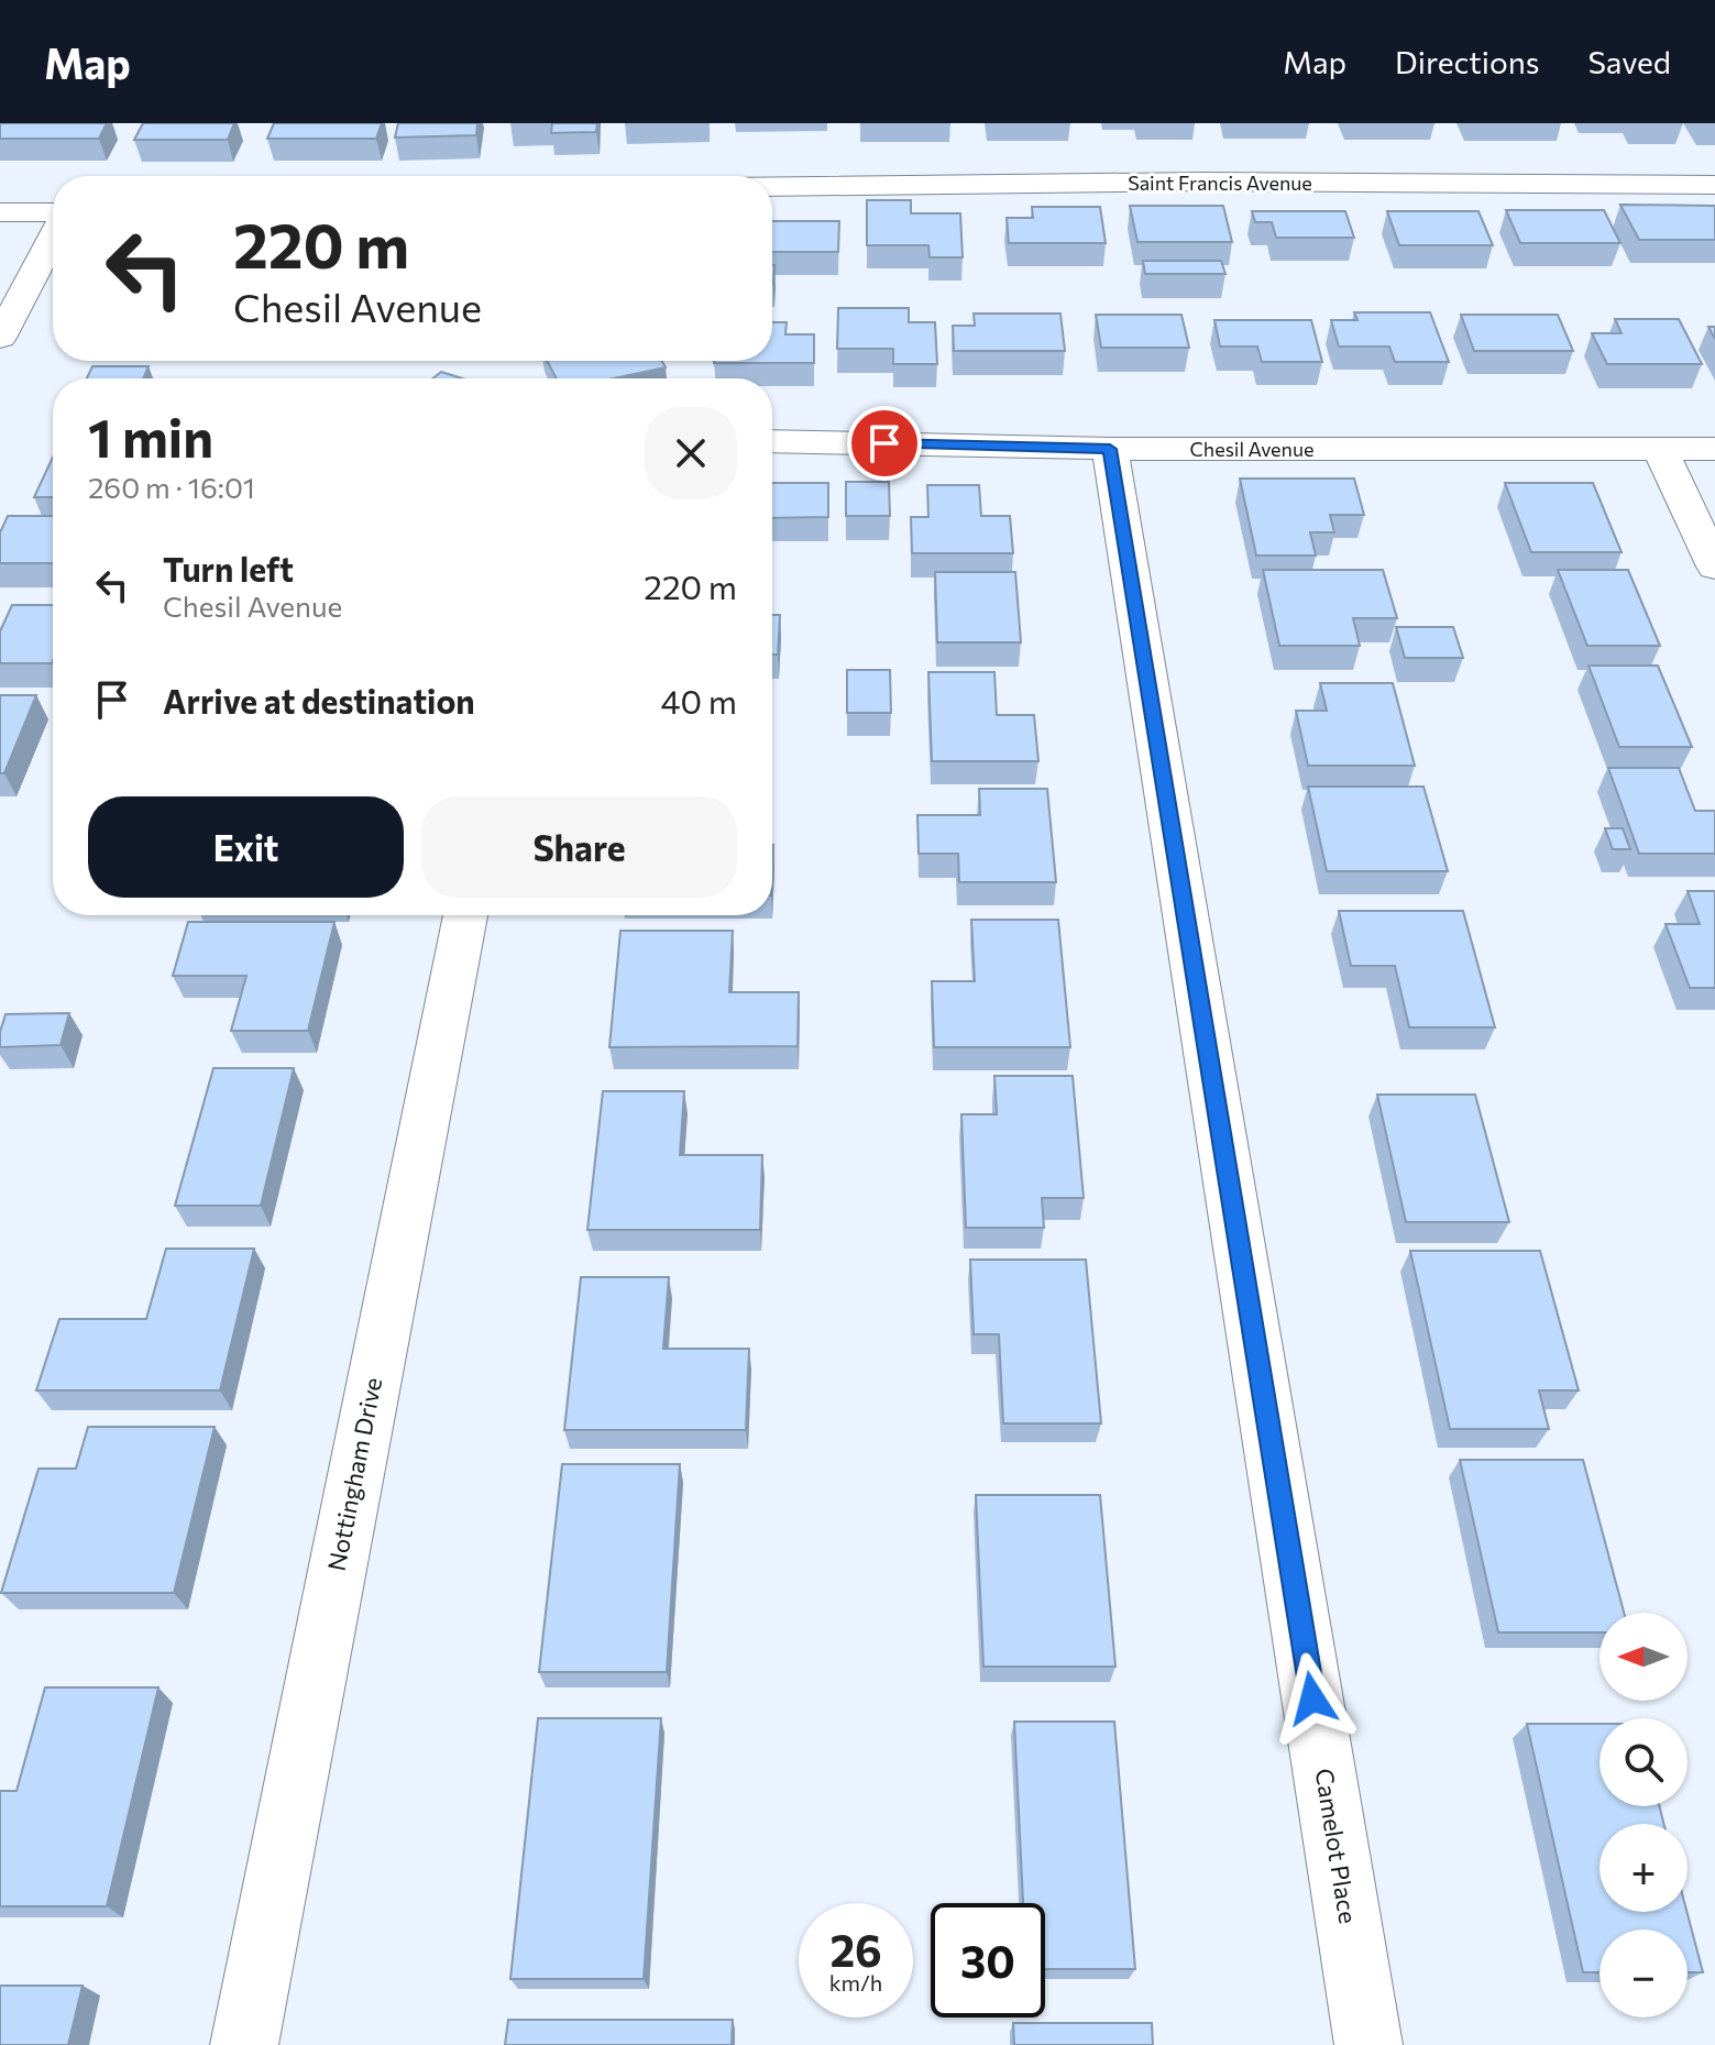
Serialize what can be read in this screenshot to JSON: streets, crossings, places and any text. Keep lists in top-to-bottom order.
{
  "streets": {
    "street": [
      "Saint Francis Avenue",
      "Chesil Avenue",
      "Nottingham Drive",
      "Camelot Place"
    ]
  },
  "crossings": [
    ["Chesil Avenue", "Camelot Place"]
  ],
  "north": "left",
  "page": {
    "header": "Map",
    "nav": ["Map", "Directions", "Saved"],
    "turn": ["220 m", "Chesil Avenue"],
    "heading": ["1 min", "260 m · 16:01"],
    "list": [
      {
        "name": "Turn left",
        "note": "Chesil Avenue",
        "value": "220 m"
      },
      {
        "name": "Arrive at destination",
        "value": "40 m"
      }
    ],
    "buttons": ["Exit", "Share"],
    "map_buttons": ["+", "−"],
    "speed": "26 km/h",
    "limit": "30"
  }
}
